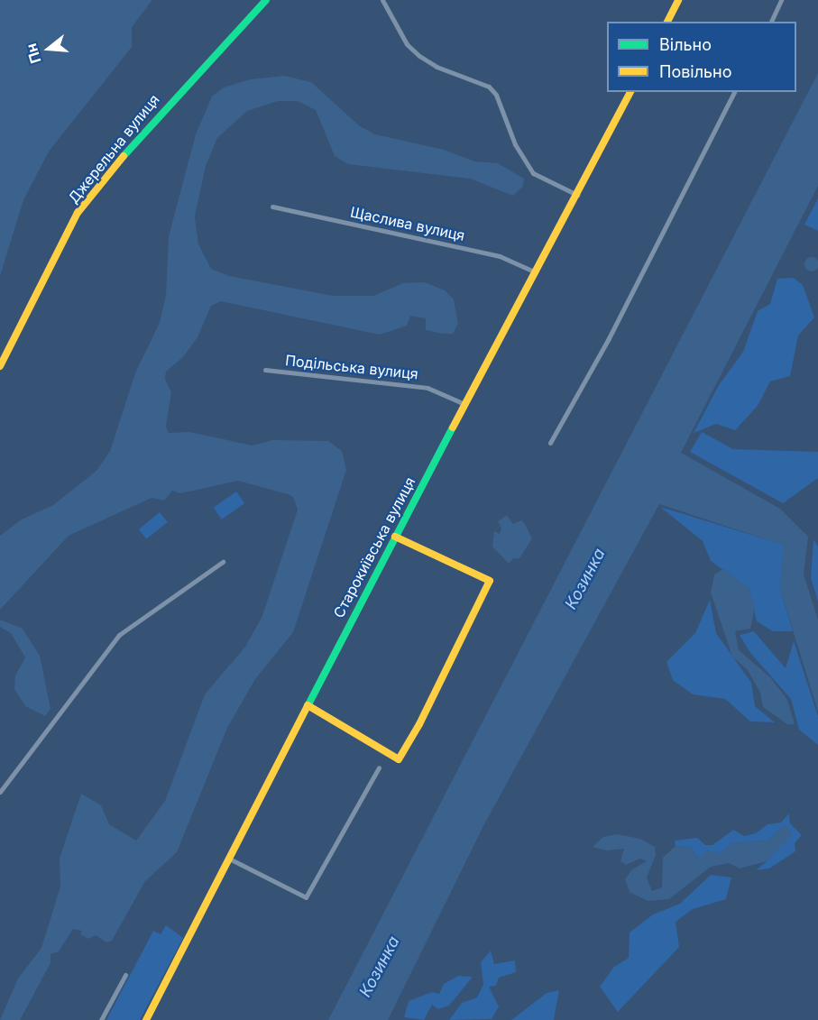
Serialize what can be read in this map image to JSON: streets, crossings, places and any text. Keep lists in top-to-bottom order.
{
  "streets": {
    "street": [
      "Джерельна вулиця",
      "Щаслива вулиця",
      "Подільська вулиця",
      "Старокиївська вулиця"
    ]
  },
  "crossings": [
    ["Щаслива вулиця", "Старокиївська вулиця"],
    ["Подільська вулиця", "Старокиївська вулиця"]
  ],
  "water": ["Козинка"],
  "legend": ["Вільно", "Повільно"],
  "north": "left"
}
